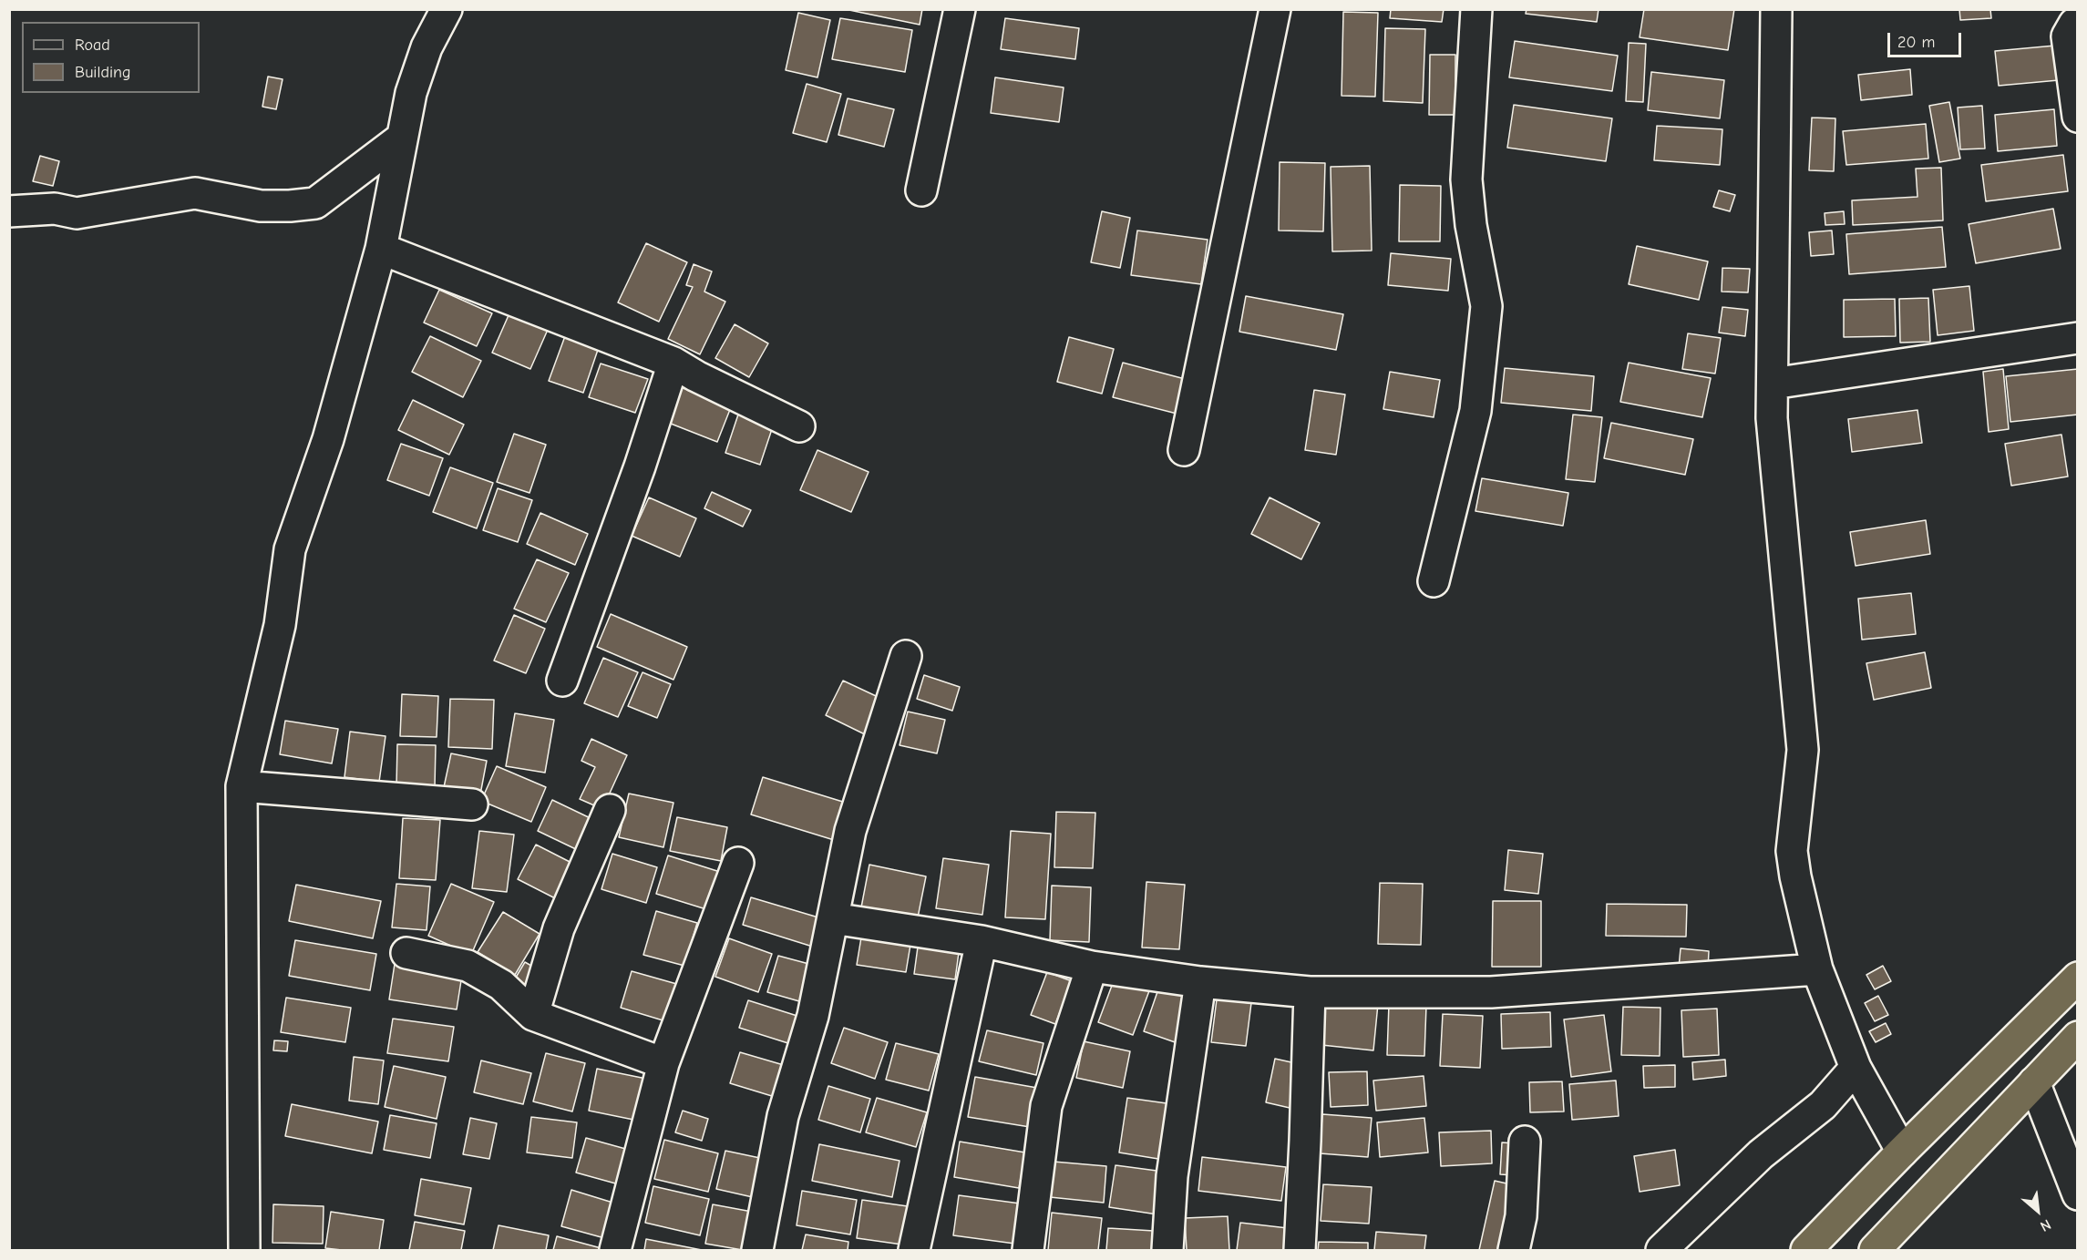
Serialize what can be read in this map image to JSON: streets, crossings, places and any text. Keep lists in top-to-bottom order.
{
  "legend": ["Road", "Building"],
  "scale_bar": "20 m",
  "north": "bottom right"
}
